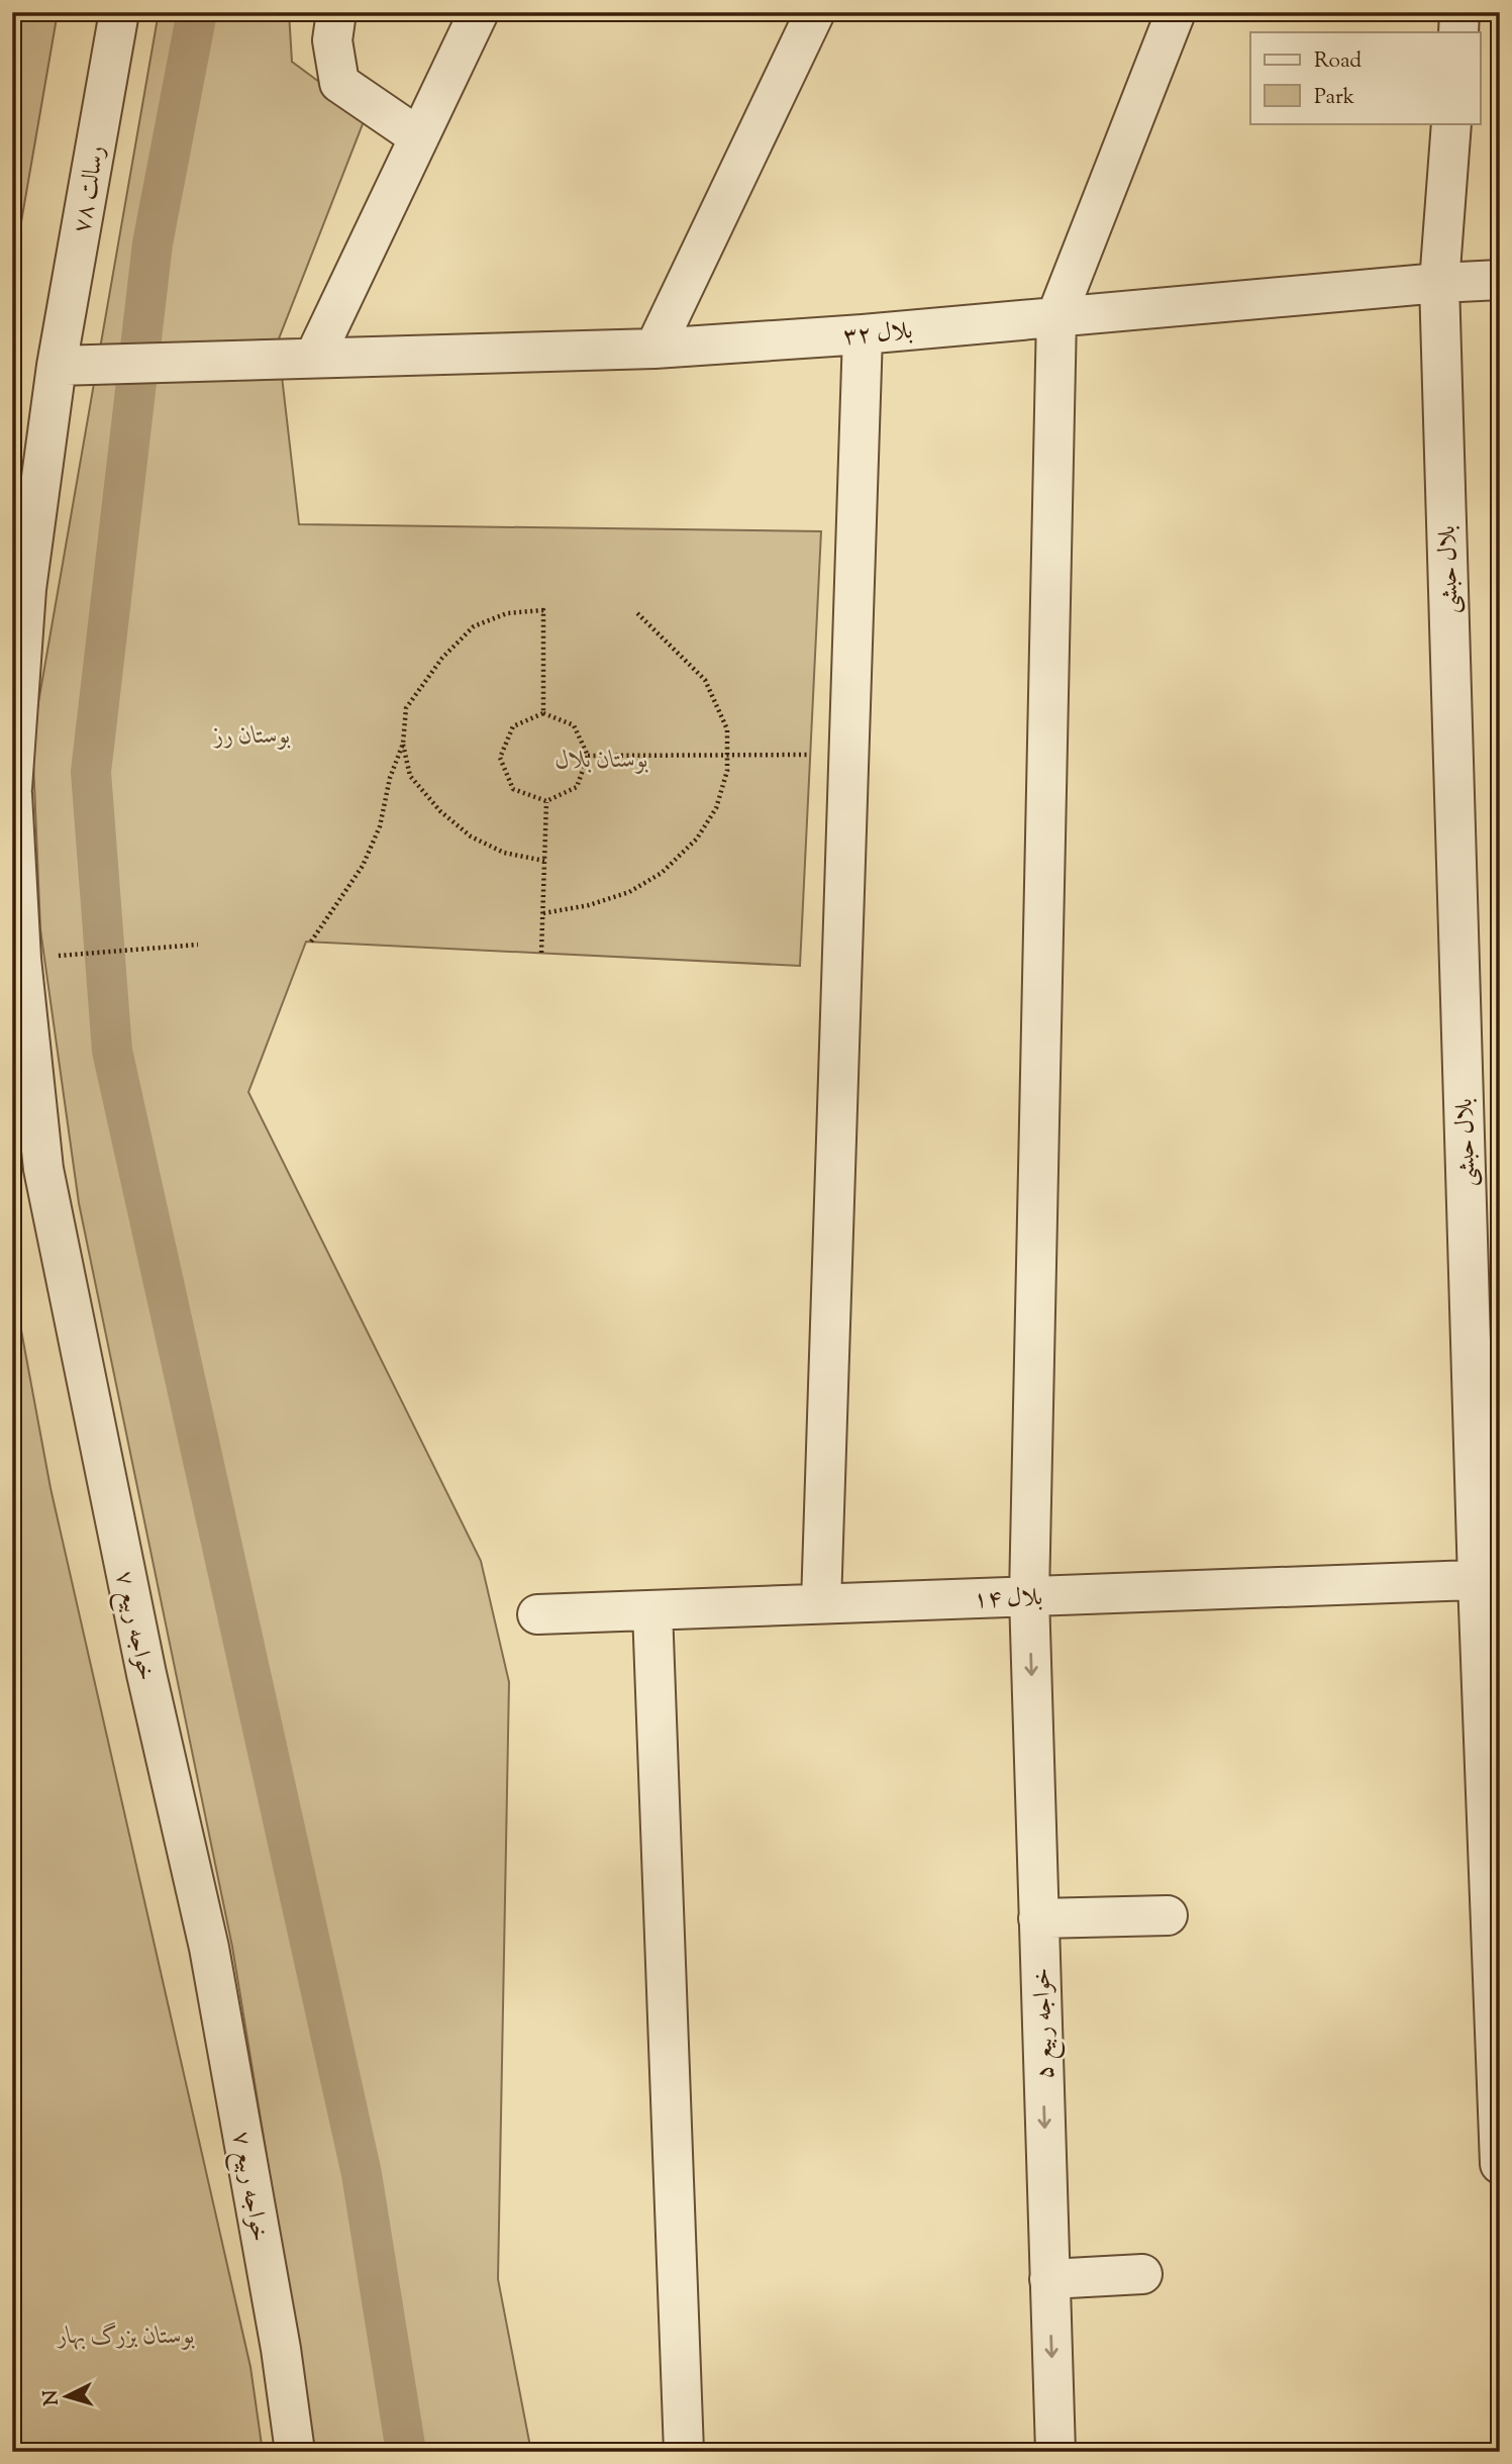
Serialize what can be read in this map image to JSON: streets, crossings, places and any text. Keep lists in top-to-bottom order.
{
  "streets": {
    "street": [
      "رسالت ۷۸",
      "بلال ۳۲",
      "بلال حبشی",
      "بلال ۱۴",
      "خواجه ربیع ۷",
      "خواجه ربیع ۵"
    ]
  },
  "crossings": [
    ["رسالت ۷۸", "بلال ۳۲"],
    ["بلال ۳۲", "بلال حبشی"],
    ["بلال ۳۲", "خواجه ربیع ۵"],
    ["بلال حبشی", "بلال ۱۴"],
    ["بلال ۱۴", "خواجه ربیع ۵"]
  ],
  "one_way": ["خواجه ربیع ۵"],
  "parks": ["بوستان رز", "بوستان بلال", "بوستان بزرگ بهار"],
  "legend": ["Road", "Park"],
  "north": "left"
}
